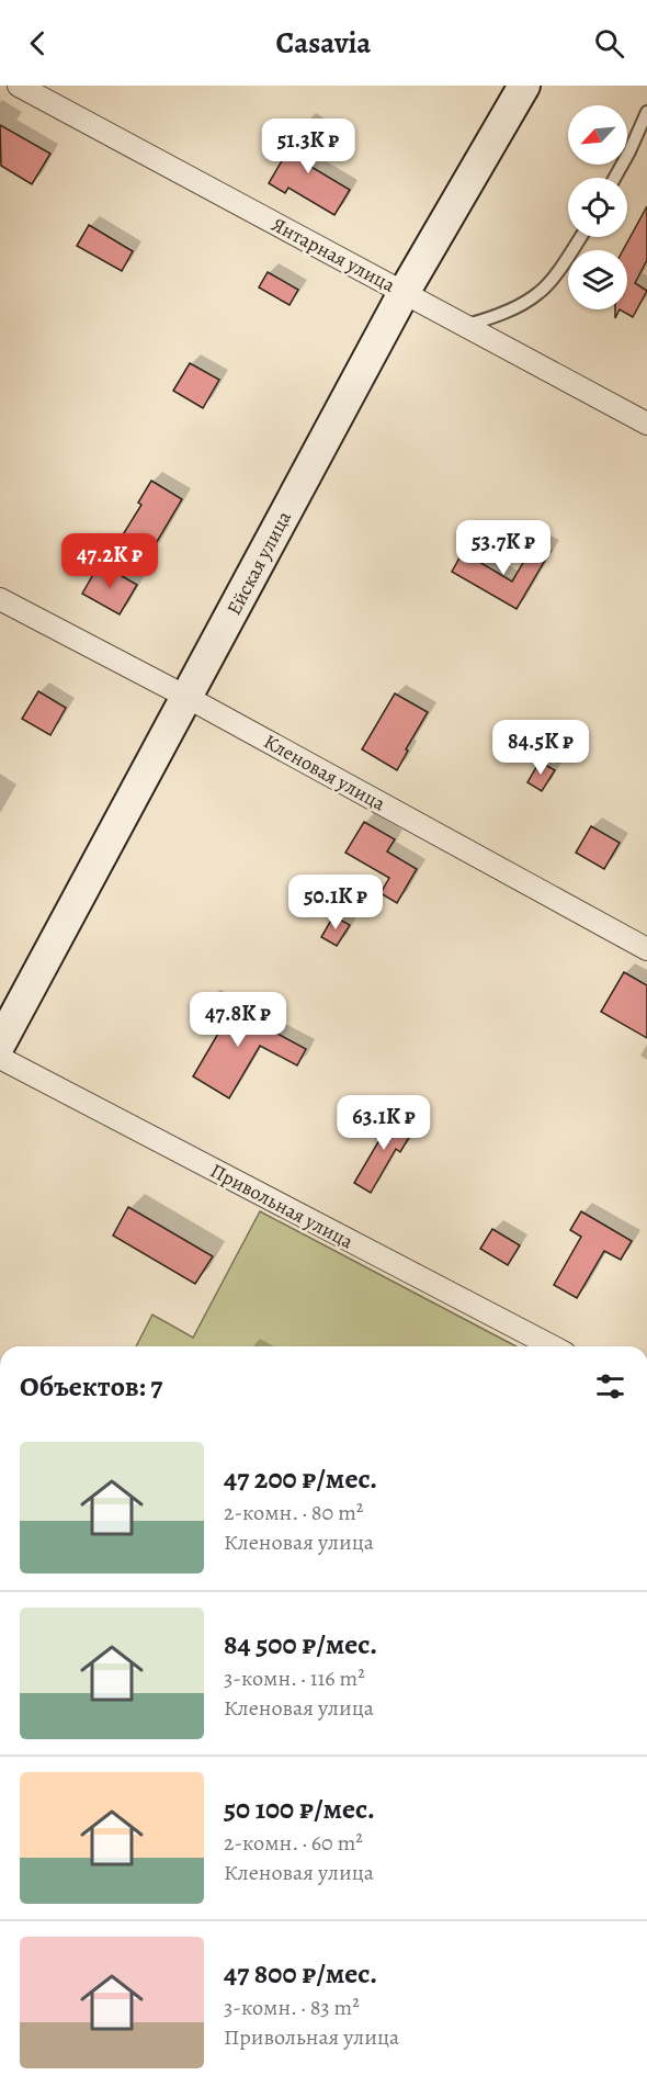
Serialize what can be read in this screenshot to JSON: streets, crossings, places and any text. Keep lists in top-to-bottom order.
{
  "streets": {
    "street": [
      "Янтарная улица",
      "Ейская улица",
      "Кленовая улица",
      "Привольная улица"
    ]
  },
  "crossings": [
    ["Янтарная улица", "Ейская улица"],
    ["Ейская улица", "Кленовая улица"]
  ],
  "north": "bottom left",
  "page": {
    "header": "Casavia",
    "price": [
      "51.3K ₽",
      "53.7K ₽",
      "47.2K ₽",
      "84.5K ₽",
      "50.1K ₽",
      "47.8K ₽",
      "63.1K ₽"
    ],
    "heading": "Объектов: 7",
    "list": [
      {
        "name": "47 200 ₽/мес.",
        "note": "2-комн. · 80 m² · Кленовая улица"
      },
      {
        "name": "84 500 ₽/мес.",
        "note": "3-комн. · 116 m² · Кленовая улица"
      },
      {
        "name": "50 100 ₽/мес.",
        "note": "2-комн. · 60 m² · Кленовая улица"
      },
      {
        "name": "47 800 ₽/мес.",
        "note": "3-комн. · 83 m² · Привольная улица"
      }
    ]
  }
}
